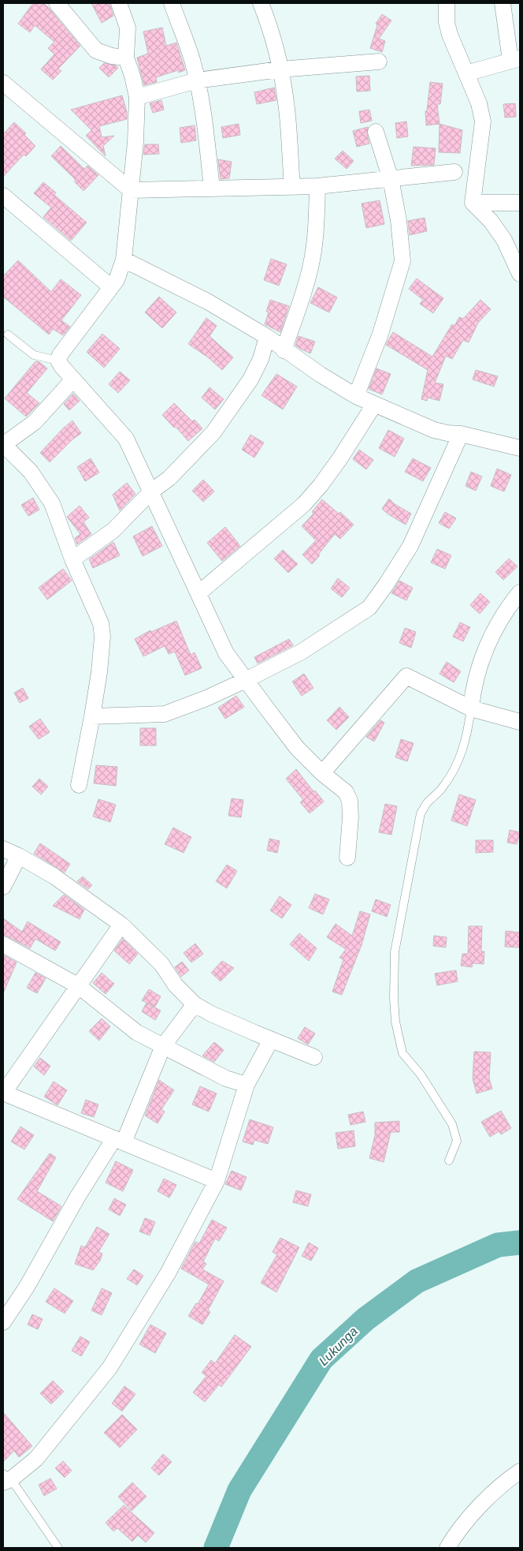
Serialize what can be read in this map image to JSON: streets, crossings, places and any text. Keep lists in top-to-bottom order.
{
  "water": ["Lukunga"]
}
